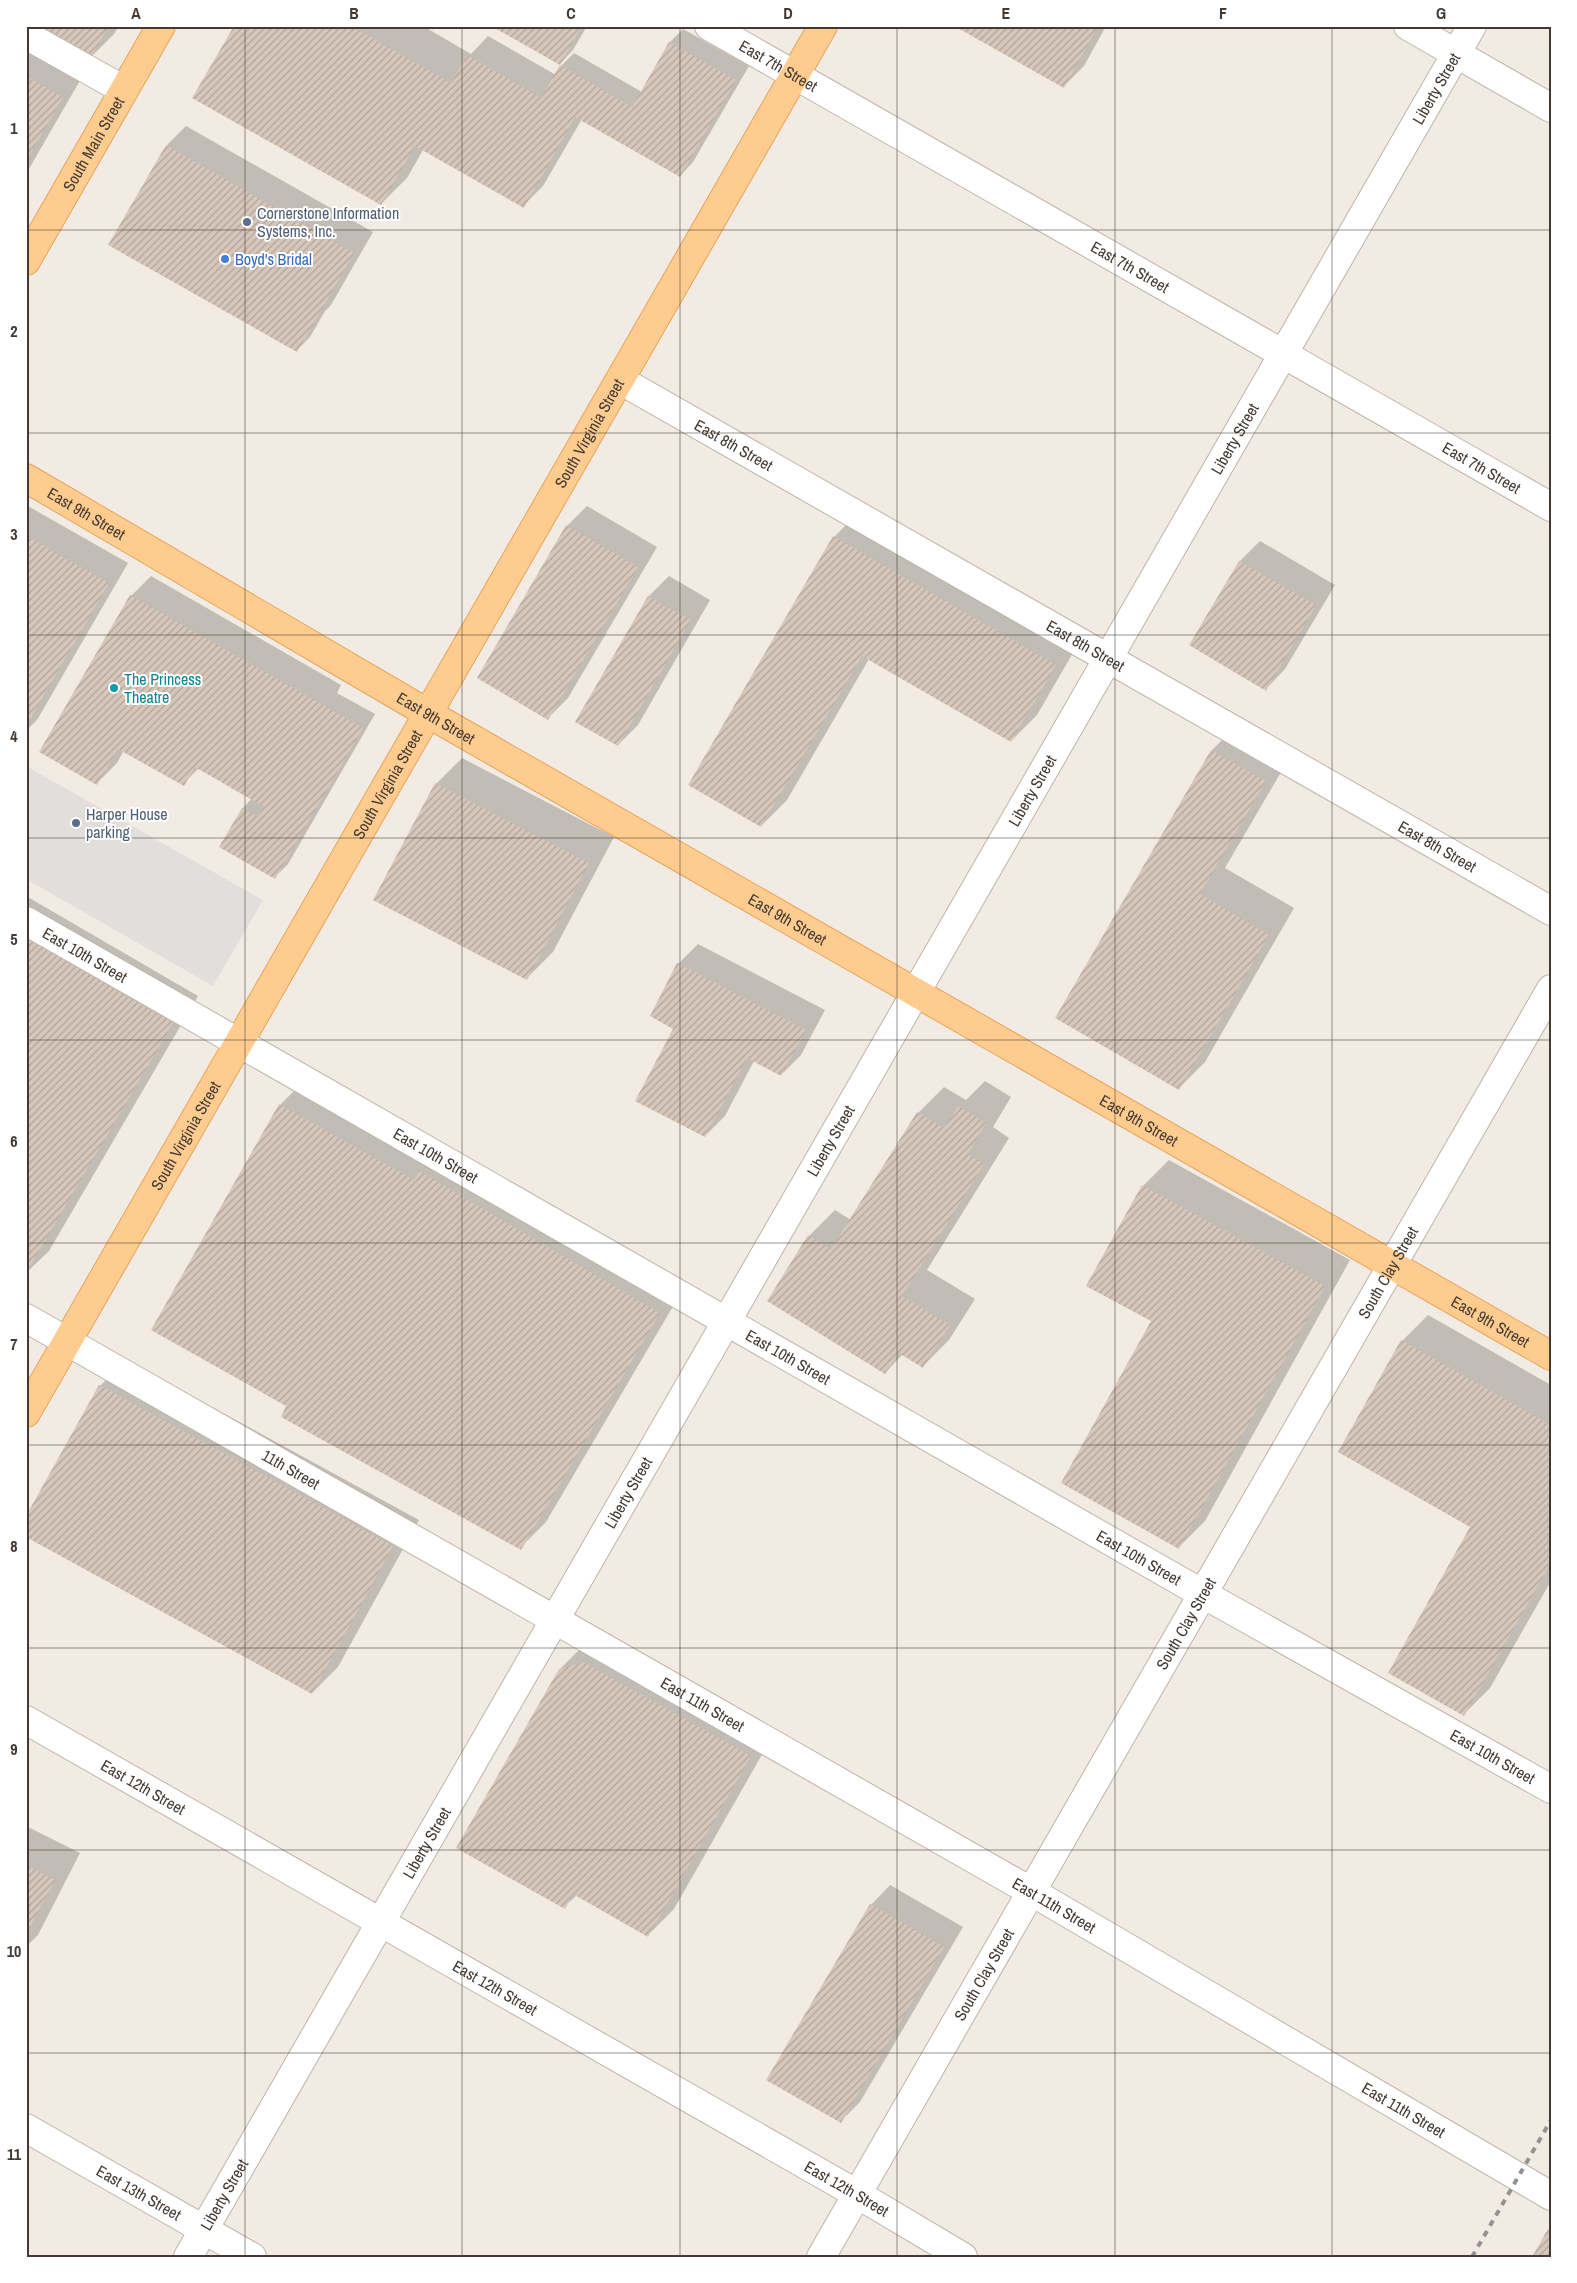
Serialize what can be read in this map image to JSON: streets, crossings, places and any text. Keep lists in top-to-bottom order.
{
  "streets": {
    "main road": ["South Main Street", "South Virginia Street", "East 9th Street"],
    "street": [
      "East 7th Street",
      "Liberty Street",
      "East 8th Street",
      "East 10th Street",
      "South Clay Street",
      "11th Street",
      "East 11th Street",
      "East 12th Street",
      "East 13th Street"
    ]
  },
  "crossings": [
    ["East 7th Street", "Liberty Street"],
    ["East 7th Street", "South Virginia Street"],
    ["Liberty Street", "East 8th Street"],
    ["Liberty Street", "East 9th Street"],
    ["Liberty Street", "East 10th Street"],
    ["Liberty Street", "11th Street"],
    ["Liberty Street", "East 11th Street"],
    ["Liberty Street", "East 12th Street"],
    ["Liberty Street", "East 13th Street"],
    ["South Virginia Street", "East 8th Street"],
    ["South Virginia Street", "East 9th Street"],
    ["South Virginia Street", "East 10th Street"],
    ["South Virginia Street", "11th Street"],
    ["East 9th Street", "South Clay Street"],
    ["East 10th Street", "South Clay Street"],
    ["South Clay Street", "East 11th Street"],
    ["South Clay Street", "East 12th Street"],
    ["11th Street", "East 11th Street"]
  ],
  "places": [
    "Cornerstone Information Systems, Inc.",
    "Boyd's Bridal",
    "The Princess Theatre",
    "Harper House parking"
  ],
  "grid": {
    "columns": [
      "A",
      "B",
      "C",
      "D",
      "E",
      "F",
      "G"
    ],
    "rows": [
      "1",
      "2",
      "3",
      "4",
      "5",
      "6",
      "7",
      "8",
      "9",
      "10",
      "11"
    ]
  }
}
